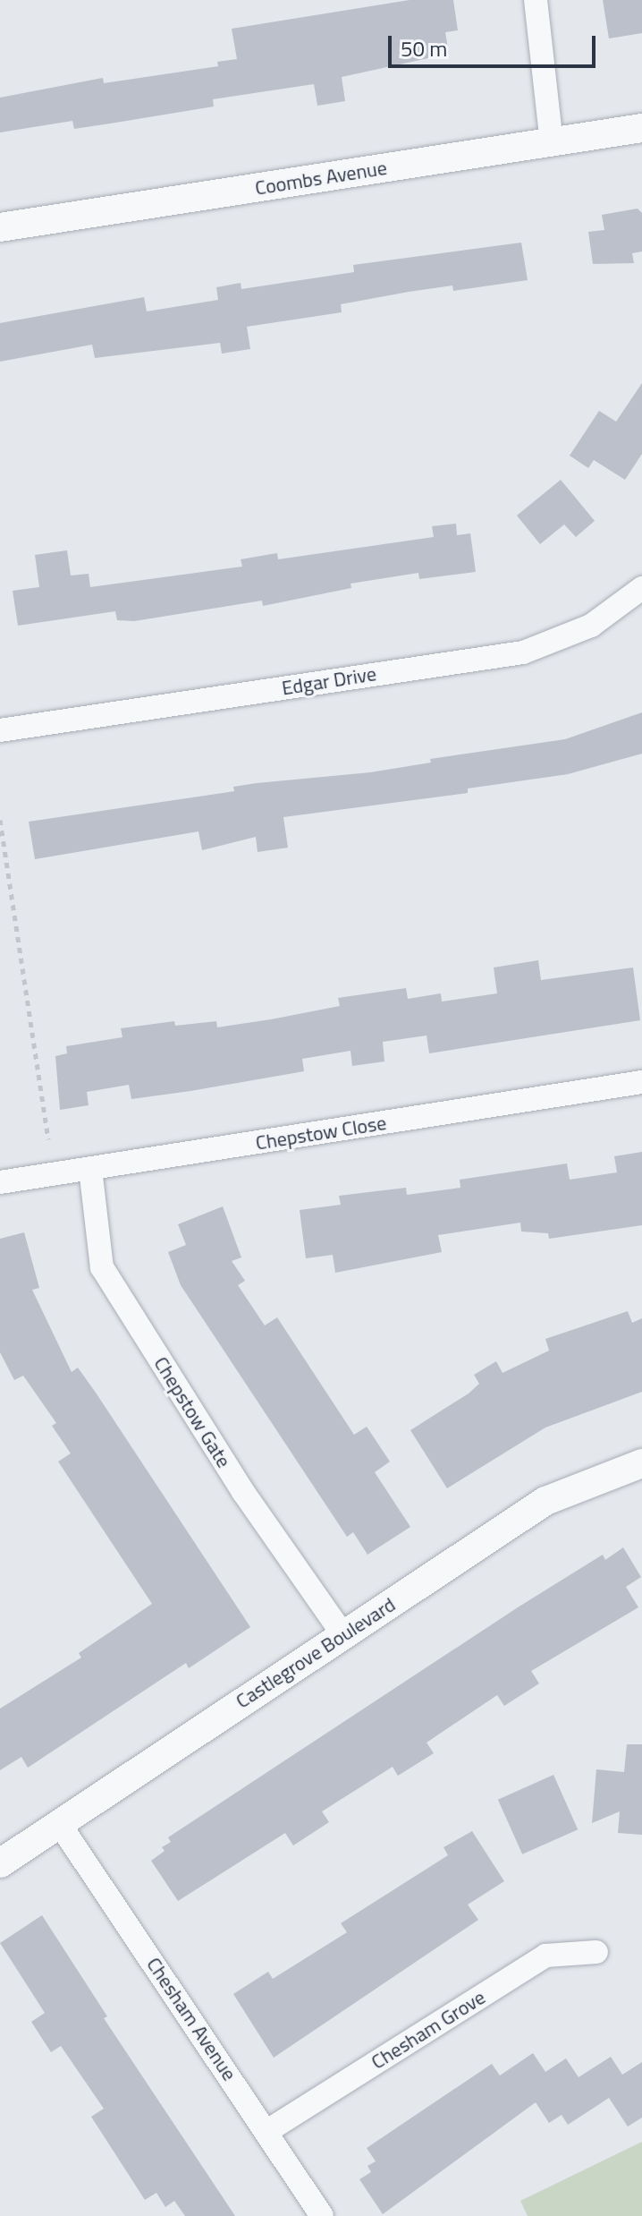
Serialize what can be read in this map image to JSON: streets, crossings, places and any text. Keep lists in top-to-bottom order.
{
  "streets": {
    "street": [
      "Coombs Avenue",
      "Edgar Drive",
      "Chepstow Close",
      "Chepstow Gate",
      "Castlegrove Boulevard",
      "Chesham Avenue",
      "Chesham Grove"
    ]
  },
  "crossings": [
    ["Chepstow Close", "Chepstow Gate"],
    ["Chepstow Gate", "Castlegrove Boulevard"],
    ["Castlegrove Boulevard", "Chesham Avenue"],
    ["Chesham Avenue", "Chesham Grove"]
  ],
  "scale_bar": "50 m"
}
